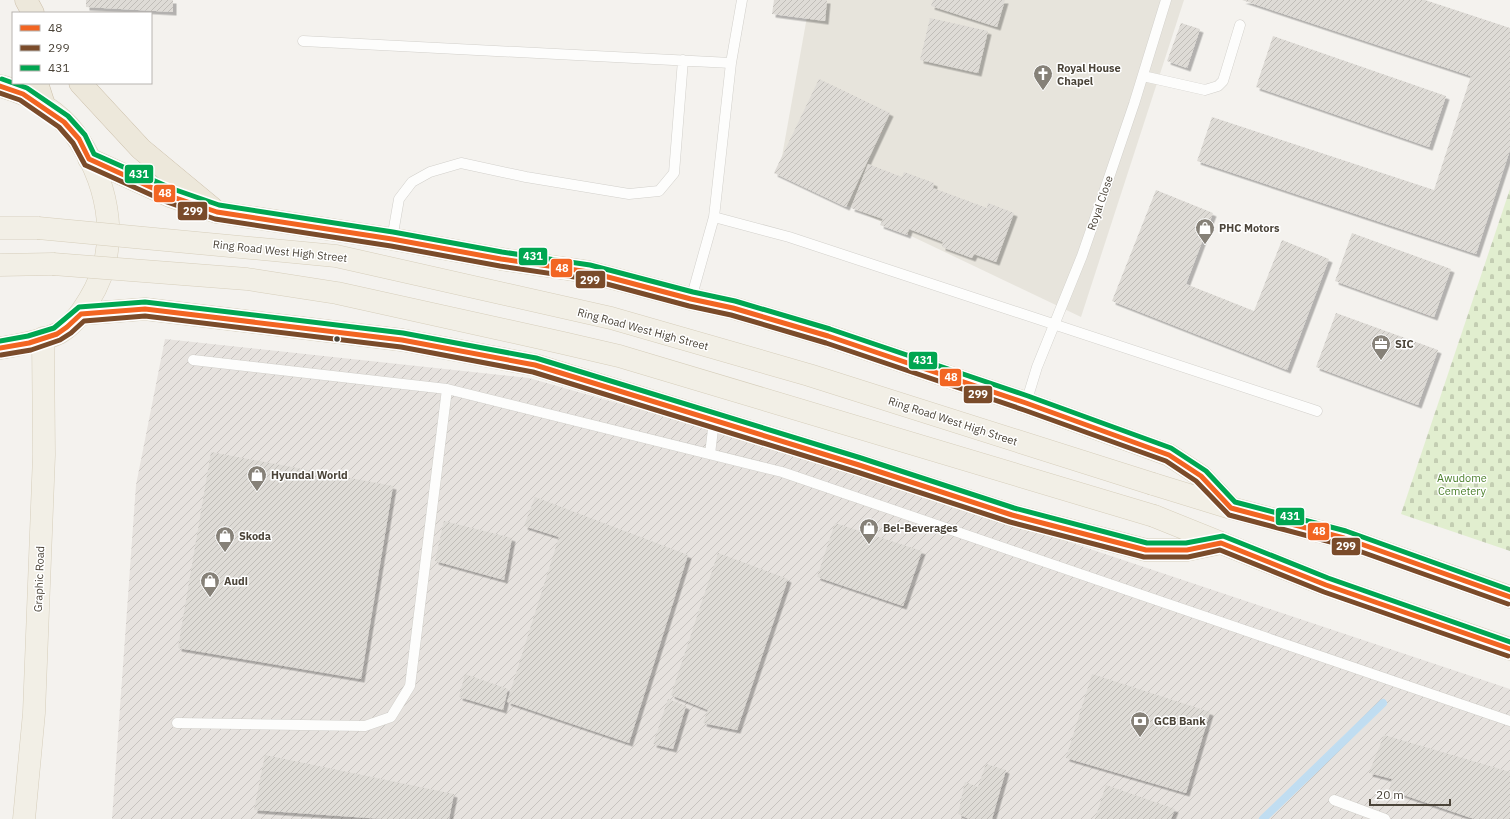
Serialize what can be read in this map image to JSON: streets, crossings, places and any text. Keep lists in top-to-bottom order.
{
  "streets": {
    "main road": ["Ring Road West High Street", "Graphic Road"],
    "lane": ["Royal Close"]
  },
  "parks": ["Awudome Cemetery"],
  "places": {
    "church": ["Royal House Chapel"],
    "shop": [
      "PHC Motors",
      "Hyundai World",
      "Bel-Beverages",
      "Skoda",
      "Audi"
    ],
    "office": ["SIC"],
    "bank": ["GCB Bank"]
  },
  "lines": ["transit line 431", "transit line 48", "transit line 299"],
  "legend": ["48", "299", "431"],
  "scale_bar": "20 m"
}
